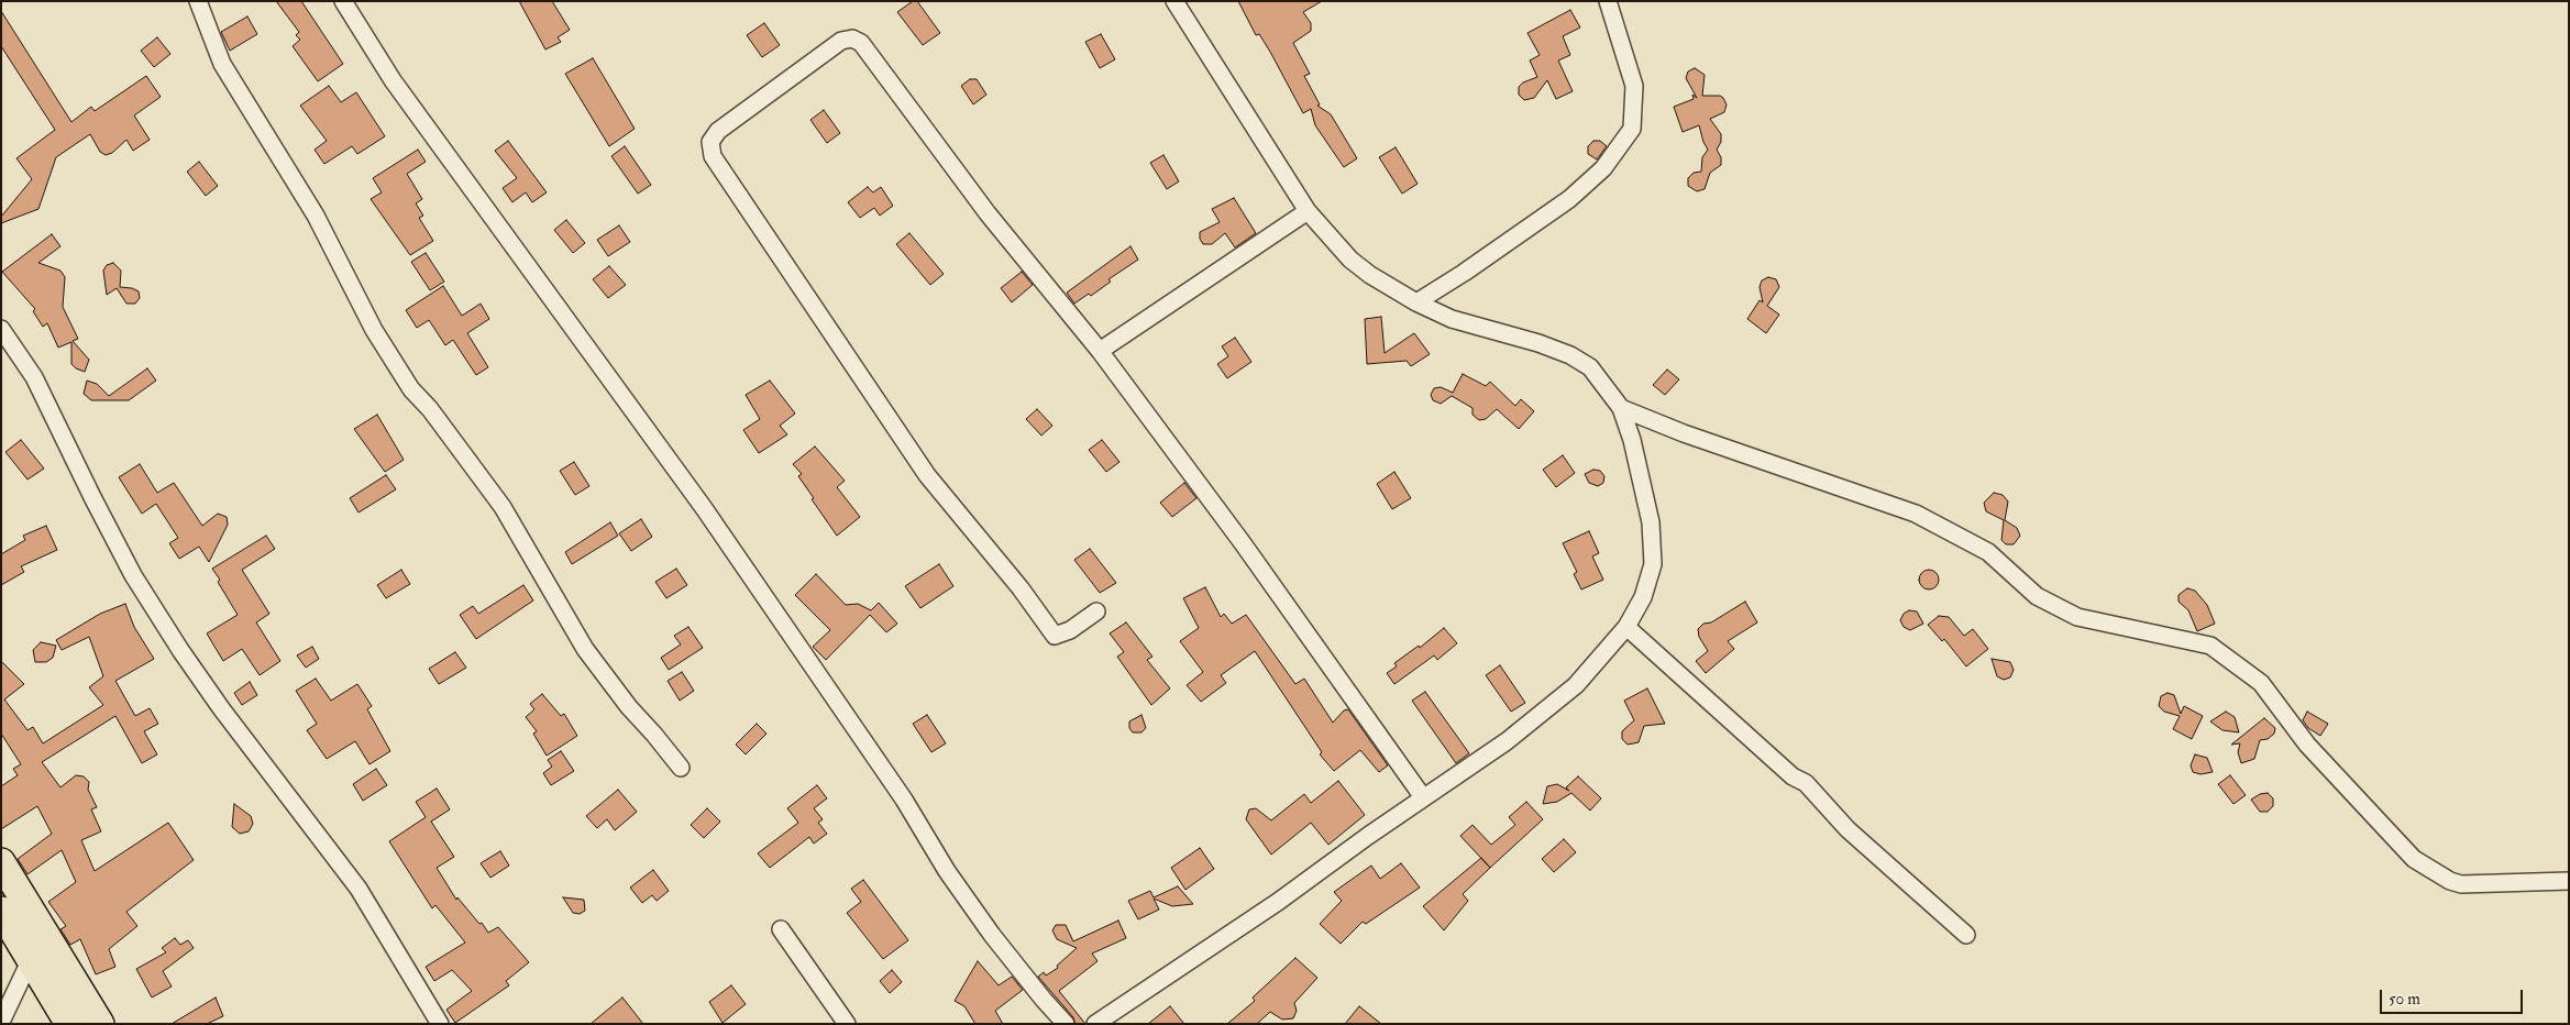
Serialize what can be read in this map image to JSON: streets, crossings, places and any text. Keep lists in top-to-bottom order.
{
  "scale_bar": "50 m"
}
